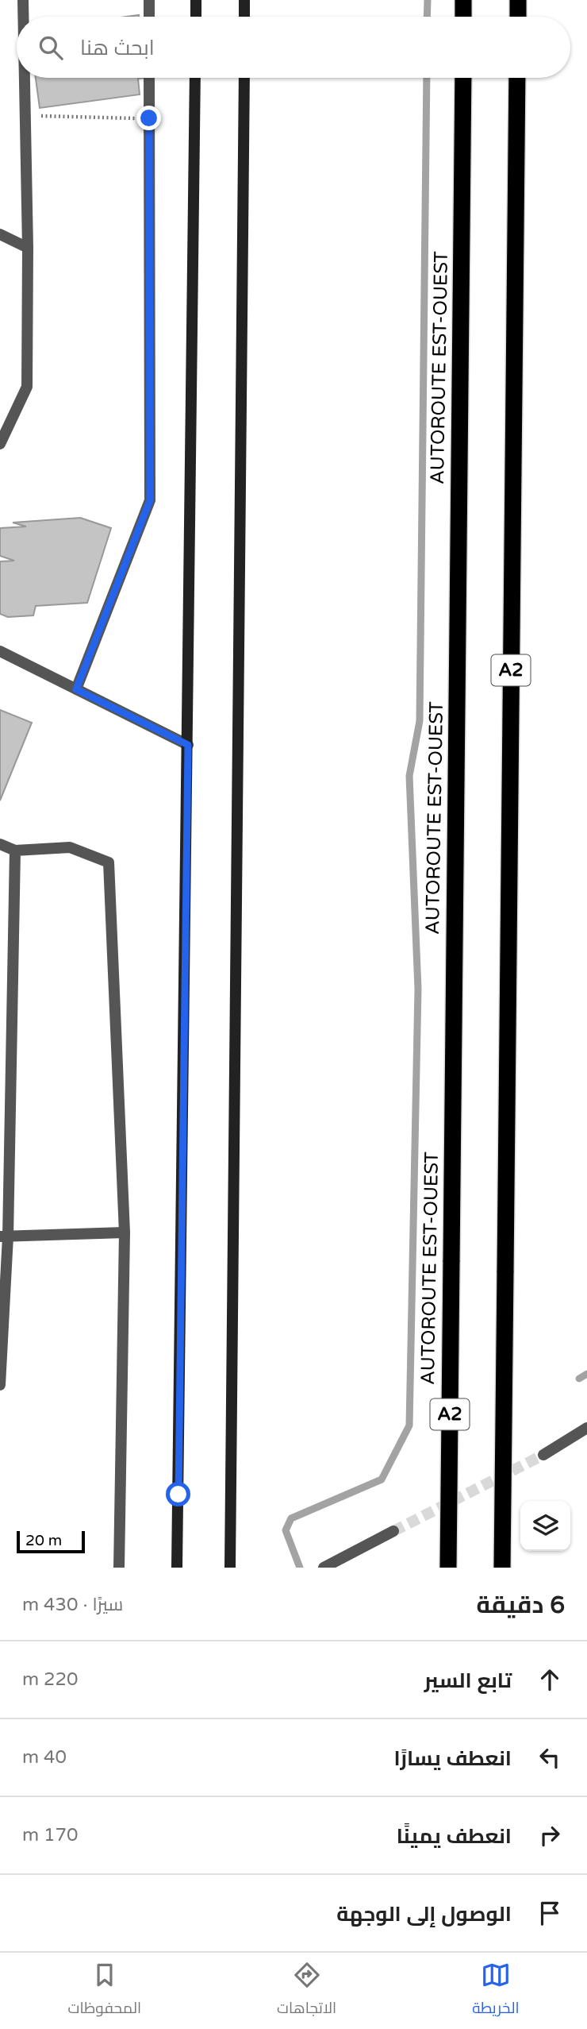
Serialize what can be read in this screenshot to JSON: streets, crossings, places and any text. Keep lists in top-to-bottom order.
{
  "streets": {
    "highway": ["AUTOROUTE EST-OUEST", "A2"]
  },
  "scale_bar": "20 m",
  "page": {
    "search": "ابحث هنا",
    "scale": "20 m",
    "heading": ["6 دقيقة", "سيرًا · 430 m"],
    "list": [
      ["تابع السير", "220 m"],
      ["انعطف يسارًا", "40 m"],
      ["انعطف يمينًا", "170 m"],
      "الوصول إلى الوجهة"
    ],
    "nav": ["الخريطة", "الاتجاهات", "المحفوظات"]
  }
}
